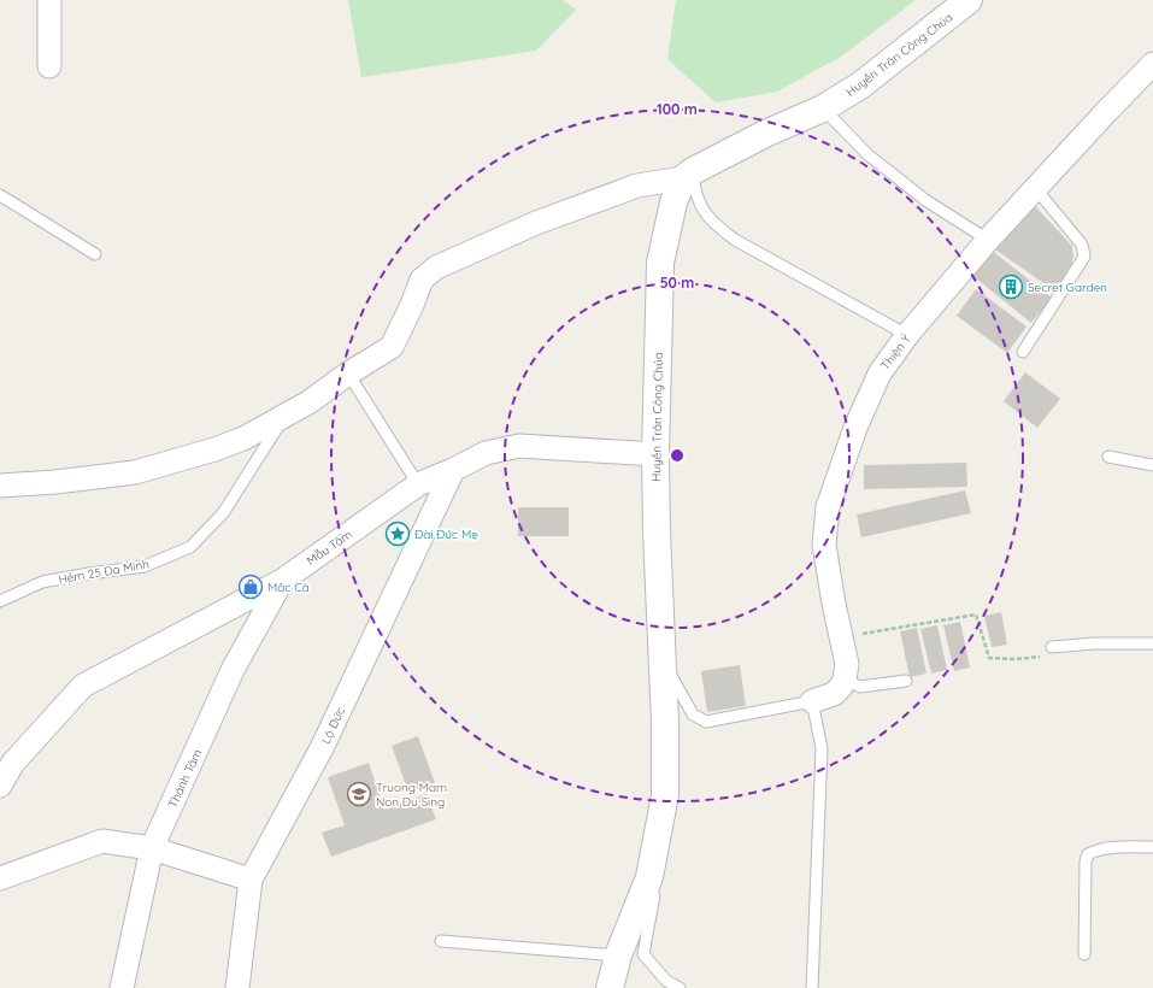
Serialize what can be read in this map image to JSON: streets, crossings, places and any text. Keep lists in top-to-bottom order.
{
  "streets": {
    "street": [
      "Huyền Trân Công Chúa",
      "Thiện Ý",
      "Mẫu Tâm",
      "Lộ Đức",
      "Thánh Tâm"
    ],
    "lane": ["Hẻm 25 Đa Minh"]
  },
  "crossings": [
    ["Huyền Trân Công Chúa", "Mẫu Tâm"],
    ["Mẫu Tâm", "Lộ Đức"],
    ["Mẫu Tâm", "Thánh Tâm"]
  ],
  "places": {
    "building": ["Secret Garden"],
    "place": ["Đài Đức Mẹ"],
    "shop": ["Mâc Cà"],
    "school or university": ["Truong Mam Non Du Sing"]
  },
  "rings": ["100 m", "50 m"]
}
